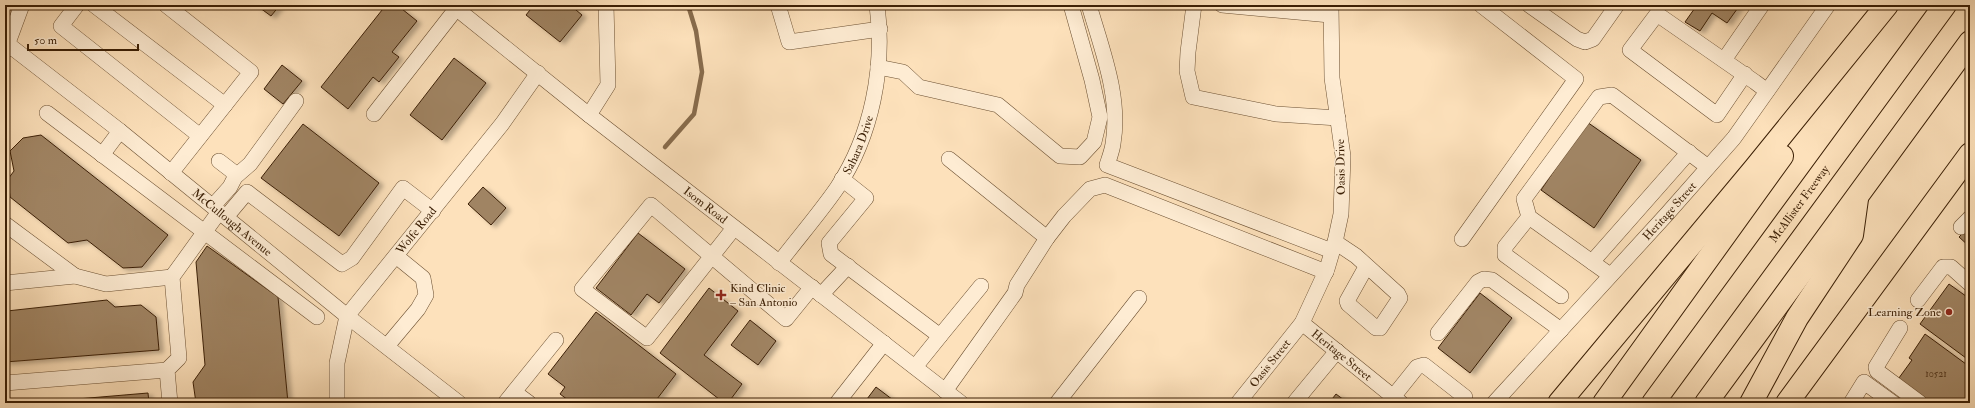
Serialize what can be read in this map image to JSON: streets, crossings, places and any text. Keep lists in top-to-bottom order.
{
  "streets": {
    "highway": ["McAllister Freeway"],
    "street": [
      "Sahara Drive",
      "Oasis Drive",
      "Isom Road",
      "Heritage Street",
      "McCullough Avenue",
      "Wolfe Road",
      "Oasis Street"
    ]
  },
  "crossings": [
    ["Sahara Drive", "Isom Road"],
    ["Oasis Drive", "Heritage Street"],
    ["Oasis Drive", "Oasis Street"],
    ["Isom Road", "Wolfe Road"],
    ["Heritage Street", "Oasis Street"],
    ["McCullough Avenue", "Wolfe Road"]
  ],
  "places": {
    "health": ["Kind Clinic – San Antonio"],
    "other": ["Learning Zone"]
  },
  "house_numbers": ["10521"],
  "scale_bar": "50 m"
}
